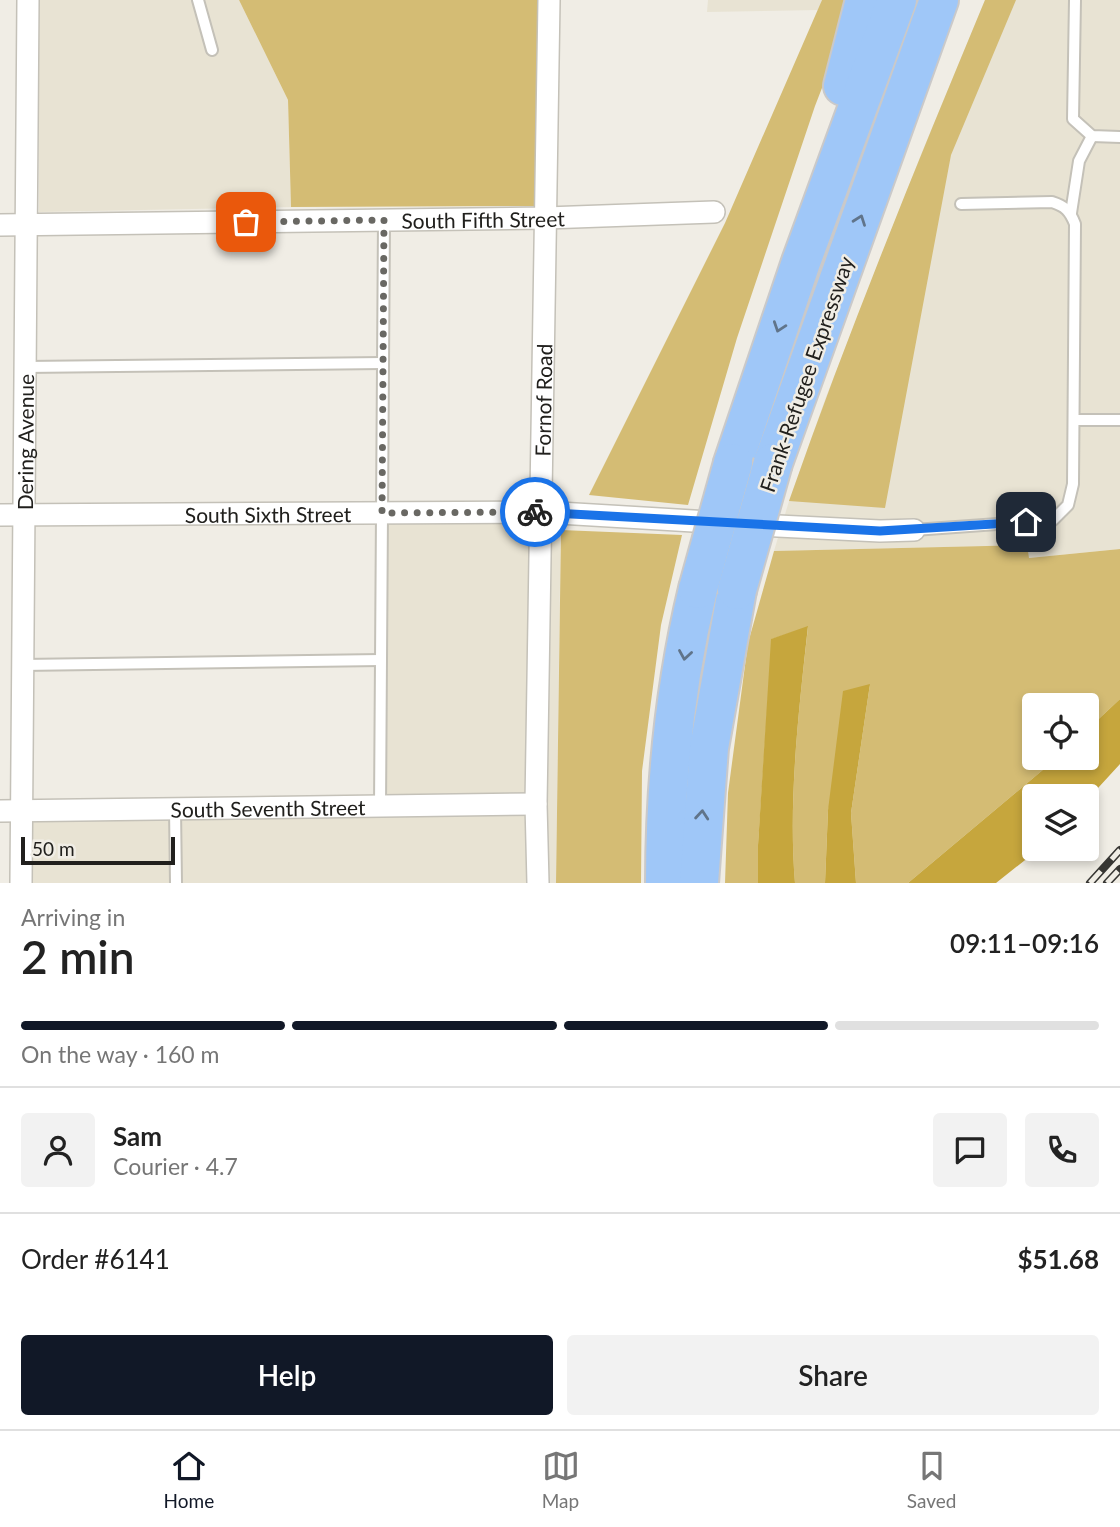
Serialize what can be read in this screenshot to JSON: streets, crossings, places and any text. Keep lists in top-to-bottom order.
{
  "streets": {
    "highway": ["Frank-Refugee Expressway"],
    "street": [
      "South Fifth Street",
      "Fornof Road",
      "Dering Avenue",
      "South Sixth Street",
      "South Seventh Street"
    ]
  },
  "crossings": [
    ["South Fifth Street", "Fornof Road"],
    ["South Fifth Street", "Dering Avenue"],
    ["Fornof Road", "South Sixth Street"],
    ["Fornof Road", "South Seventh Street"],
    ["Dering Avenue", "South Sixth Street"],
    ["Dering Avenue", "South Seventh Street"]
  ],
  "scale_bar": "50 m",
  "page": {
    "scale": "50 m",
    "heading": ["2 min", "Arriving in", "09:11–09:16"],
    "panel": [
      "Sam",
      "Courier · 4.7",
      "Order #6141",
      "$51.68"
    ],
    "bar": "On the way · 160 m",
    "buttons": ["Help", "Share"],
    "tabs": ["Home", "Map", "Saved"]
  }
}
